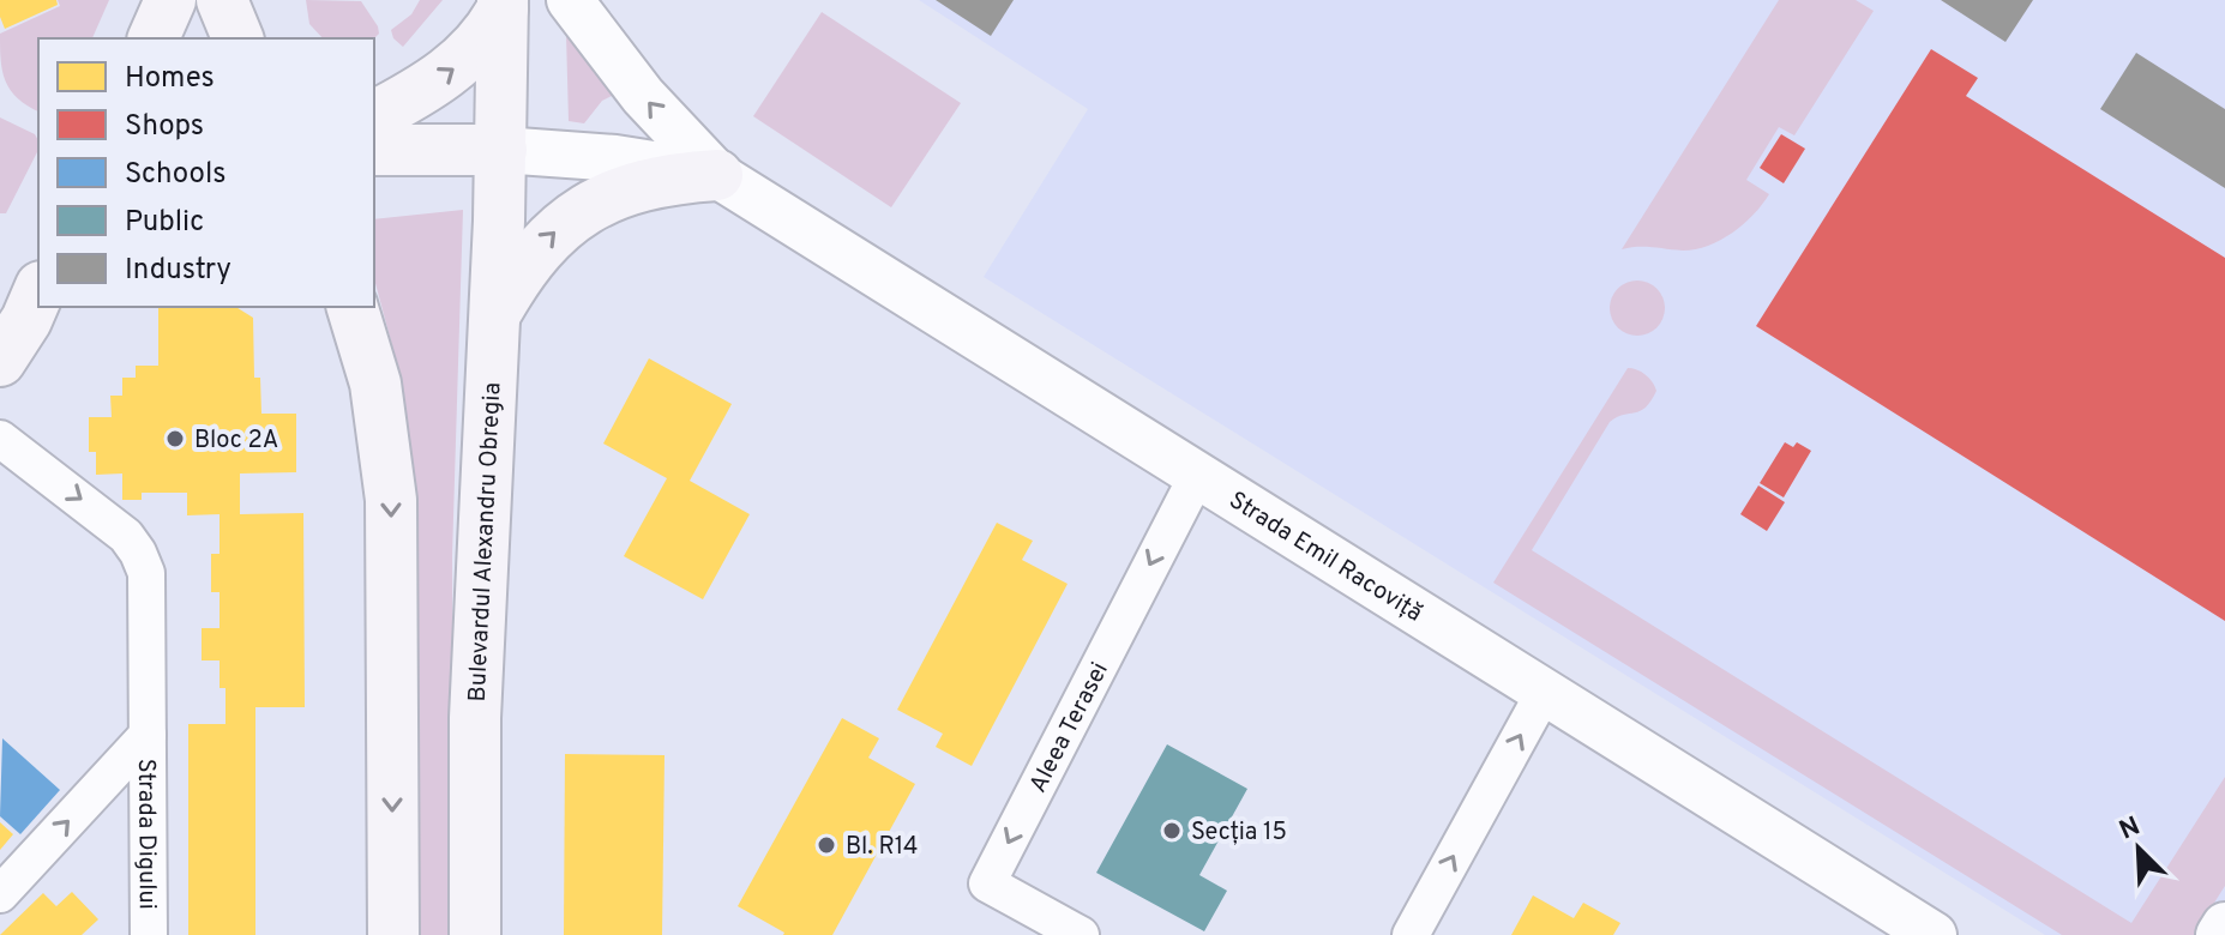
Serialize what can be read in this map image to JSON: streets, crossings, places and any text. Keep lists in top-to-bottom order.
{
  "streets": {
    "main road": ["Bulevardul Alexandru Obregia"],
    "street": ["Strada Emil Racoviță", "Aleea Terasei", "Strada Digului"]
  },
  "crossings": [
    ["Bulevardul Alexandru Obregia", "Strada Emil Racoviță"],
    ["Strada Emil Racoviță", "Aleea Terasei"]
  ],
  "one_way": ["Aleea Terasei", "Strada Digului"],
  "places": ["Bloc 2A", "Secția 15", "Bl. R14"],
  "legend": [
    "Homes",
    "Shops",
    "Schools",
    "Public",
    "Industry"
  ],
  "north": "top left"
}
